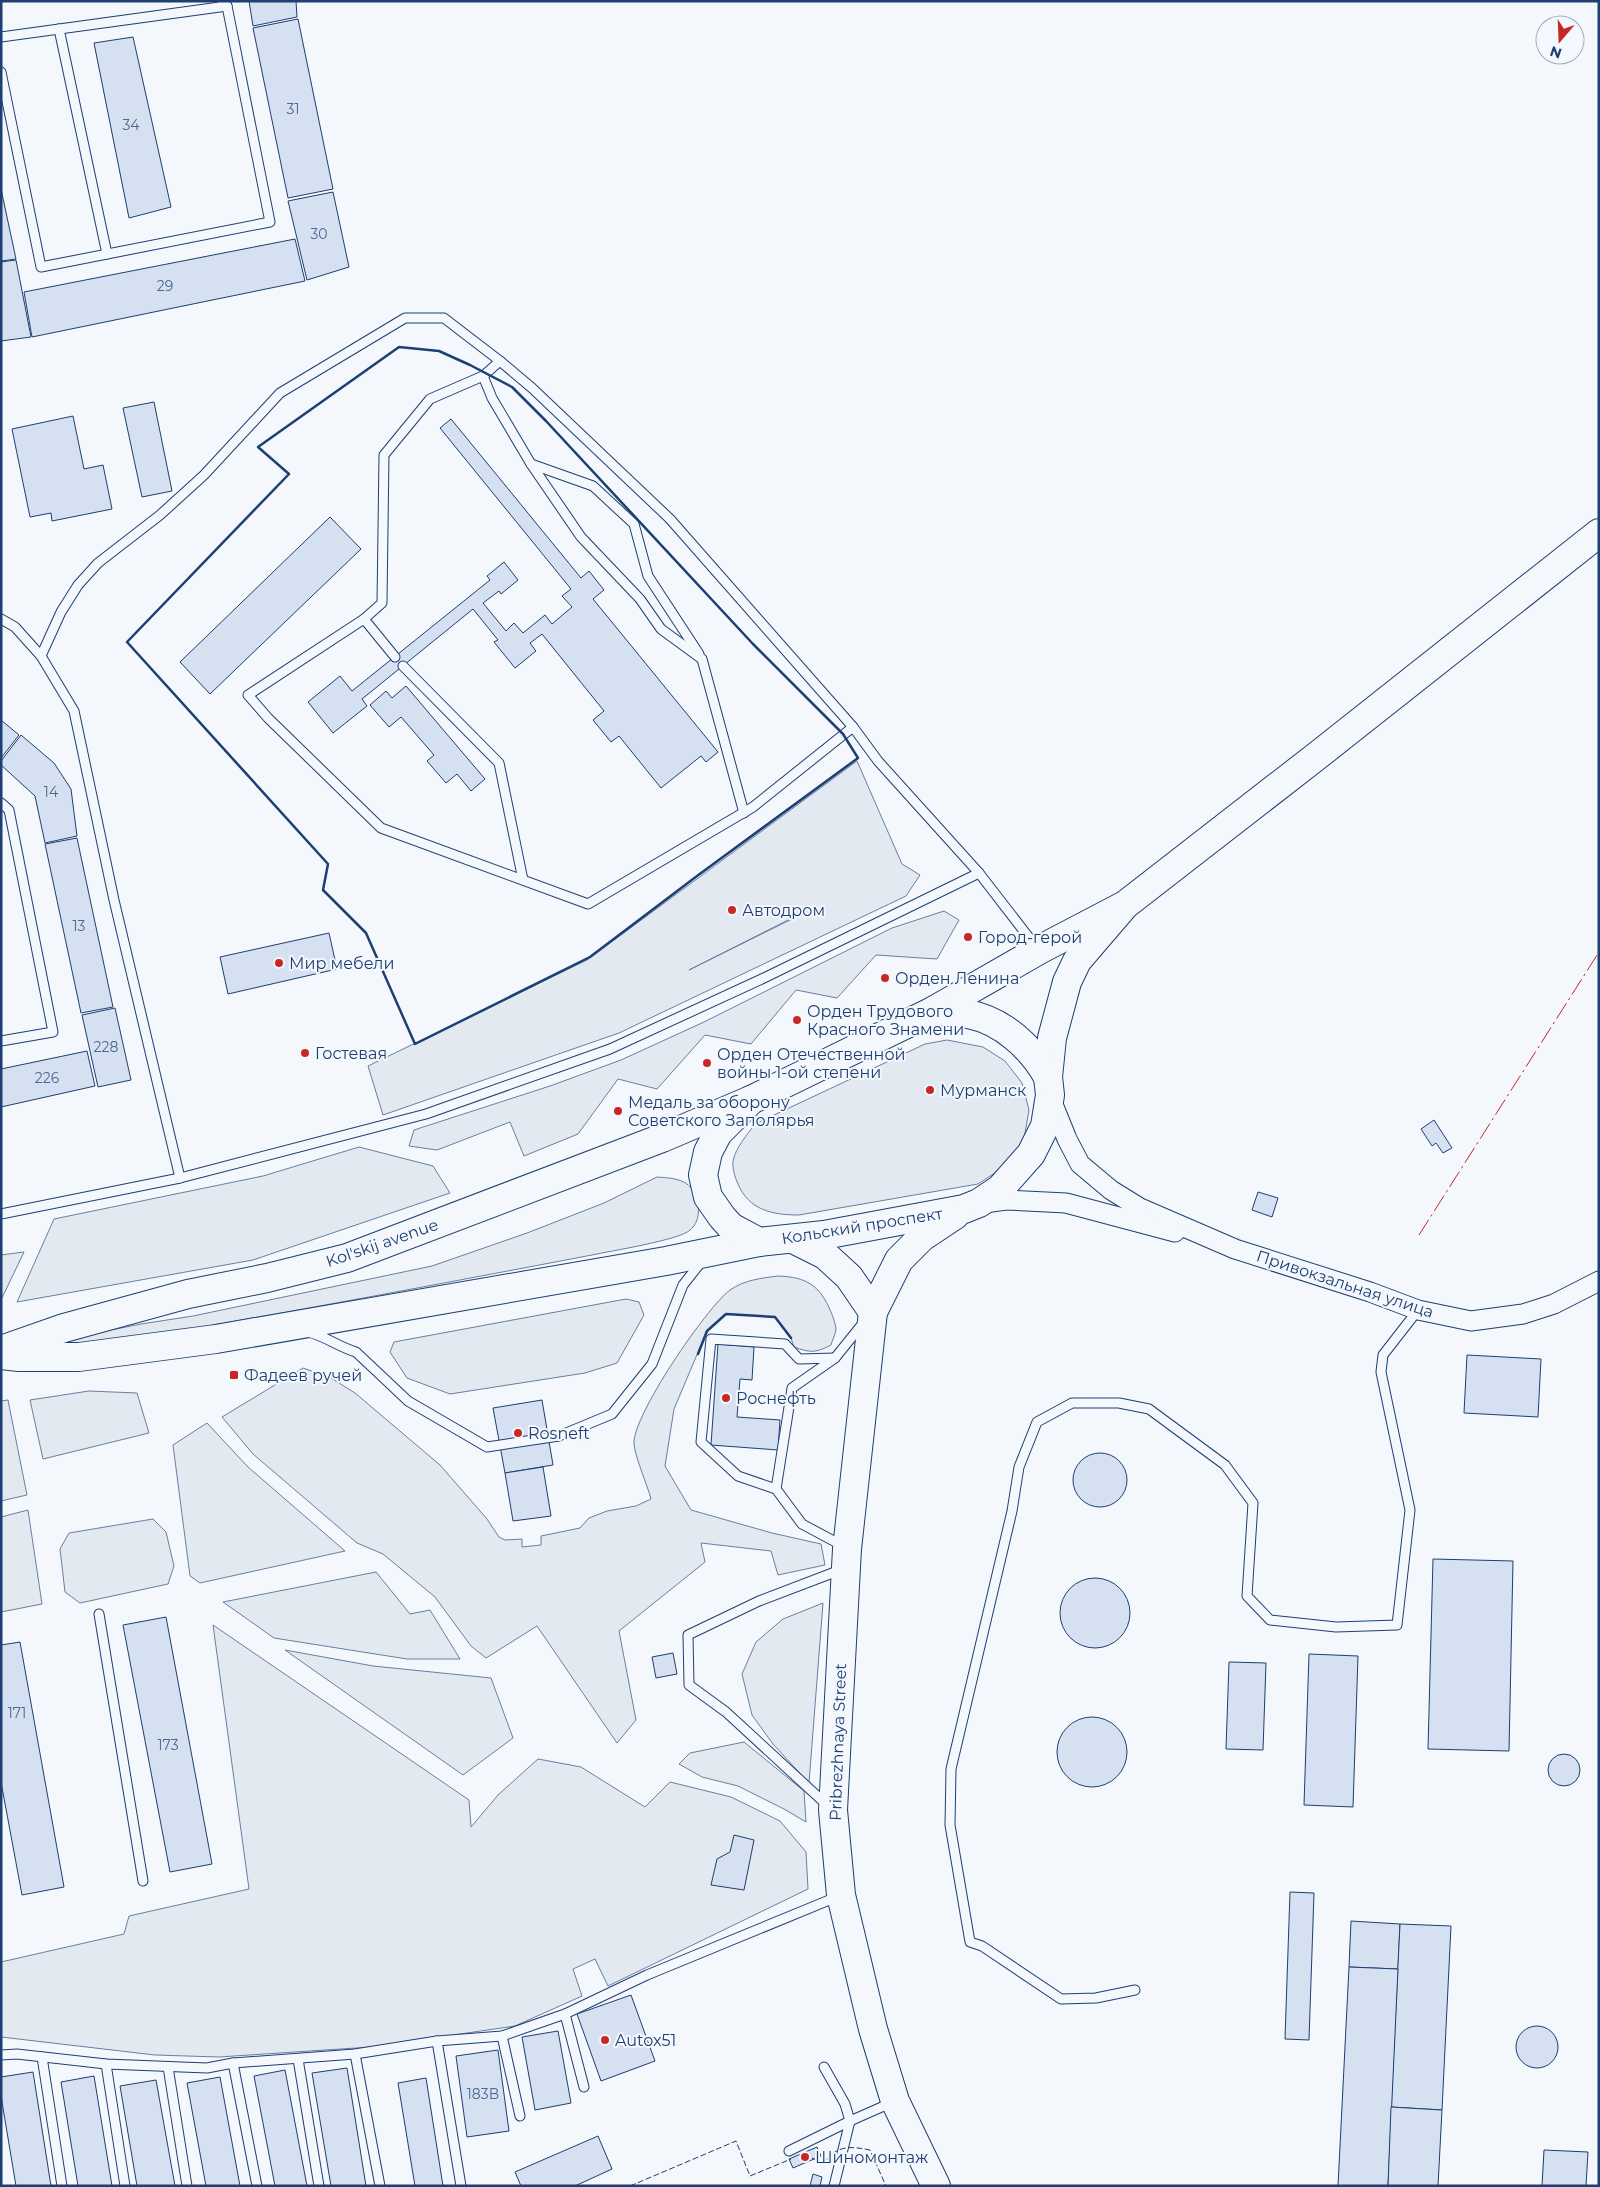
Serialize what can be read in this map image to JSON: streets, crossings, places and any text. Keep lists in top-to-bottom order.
{
  "streets": {
    "main road": ["Кольский проспект", "Kol'skij avenue", "Pribrezhnaya Street"],
    "street": ["Привокзальная улица"]
  },
  "places": {
    "other": [
      "Автодром",
      "Город-герой",
      "Мир мебели",
      "Орден Ленина",
      "Орден Трудового Красного Знамени",
      "Гостевая",
      "Орден Отечественной войны 1-ой степени",
      "Мурманск",
      "Медаль за оборону Советского Заполярья",
      "Роснефть",
      "Rosneft",
      "Autox51",
      "Шиномонтаж"
    ],
    "transit": ["Фадеев ручей"]
  },
  "house_numbers": [
    "31",
    "34",
    "30",
    "29",
    "14",
    "13",
    "228",
    "226",
    "171",
    "173",
    "183В"
  ],
  "north": "bottom"
}
